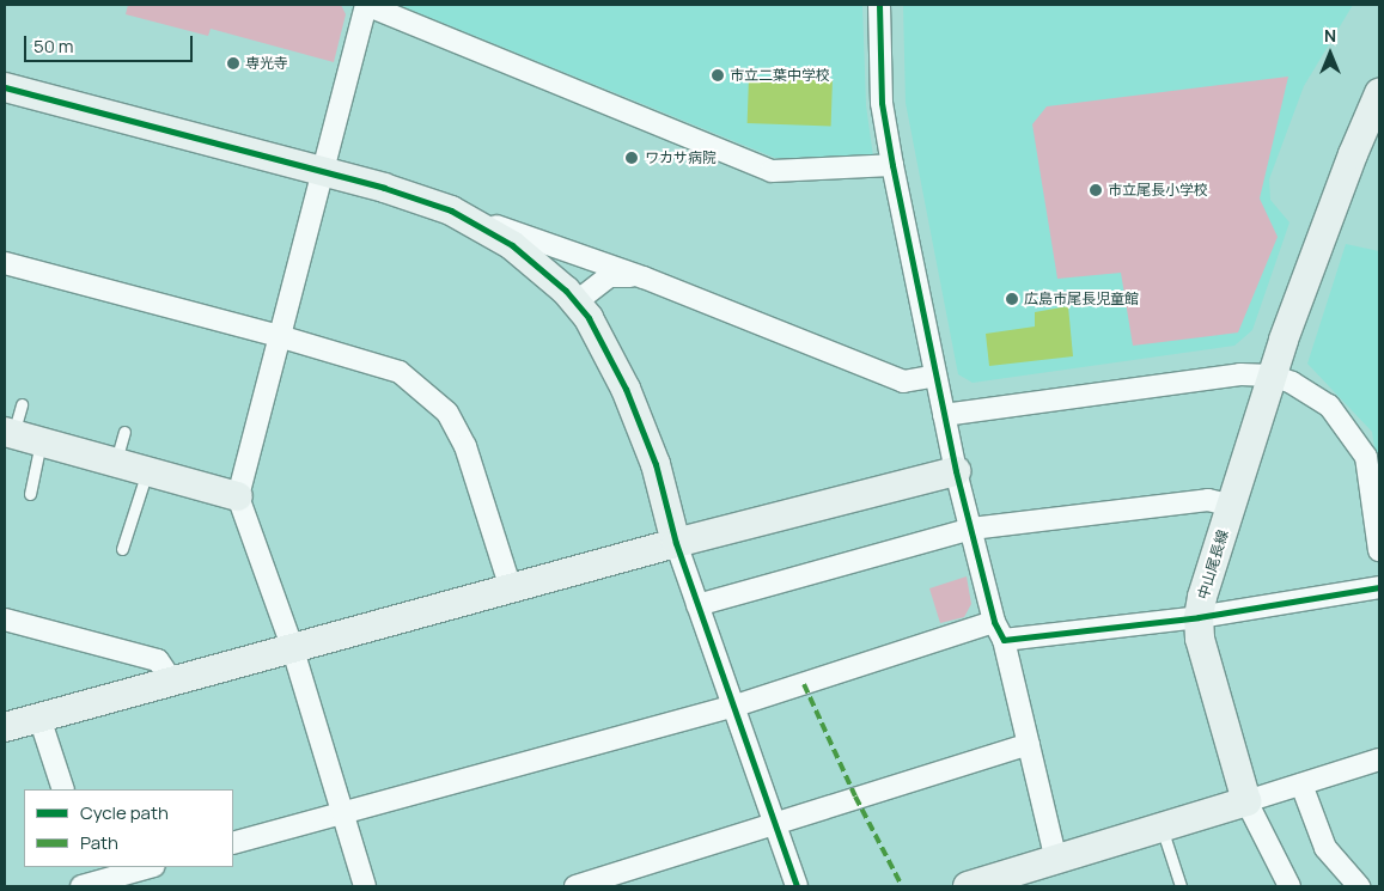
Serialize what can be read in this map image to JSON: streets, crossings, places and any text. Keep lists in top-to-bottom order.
{
  "streets": {
    "street": ["中山尾長線"]
  },
  "places": [
    "専光寺",
    "市立二葉中学校",
    "ワカサ病院",
    "市立尾長小学校",
    "広島市尾長児童館"
  ],
  "legend": ["Cycle path", "Path"],
  "scale_bar": "50 m",
  "north": "top"
}
